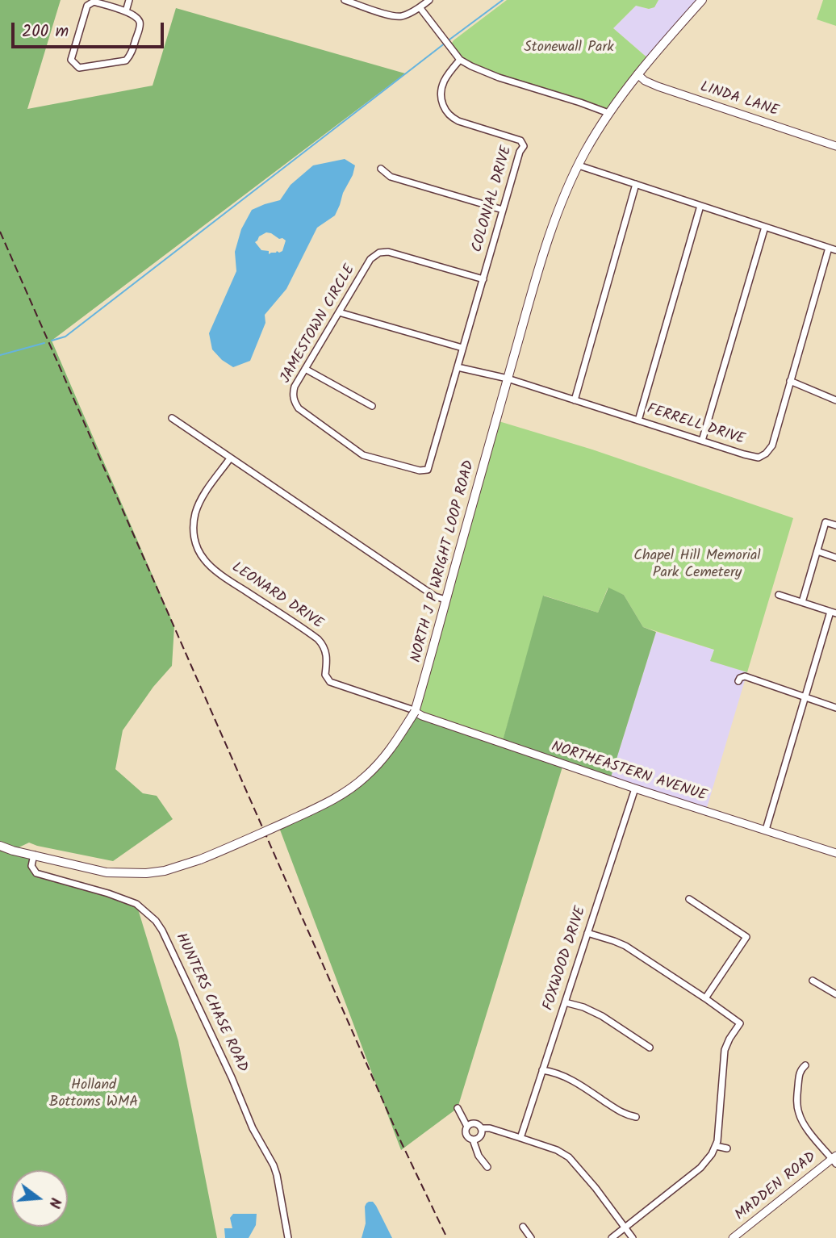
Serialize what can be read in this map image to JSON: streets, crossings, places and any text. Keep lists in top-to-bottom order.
{
  "streets": {
    "main road": ["NORTH J P WRIGHT LOOP ROAD"],
    "street": [
      "LINDA LANE",
      "COLONIAL DRIVE",
      "JAMESTOWN CIRCLE",
      "FERRELL DRIVE",
      "LEONARD DRIVE",
      "NORTHEASTERN AVENUE",
      "FOXWOOD DRIVE",
      "HUNTERS CHASE ROAD",
      "MADDEN ROAD"
    ]
  },
  "crossings": [
    ["LINDA LANE", "NORTH J P WRIGHT LOOP ROAD"],
    ["COLONIAL DRIVE", "JAMESTOWN CIRCLE"],
    ["FERRELL DRIVE", "NORTH J P WRIGHT LOOP ROAD"],
    ["NORTH J P WRIGHT LOOP ROAD", "LEONARD DRIVE"],
    ["NORTH J P WRIGHT LOOP ROAD", "NORTHEASTERN AVENUE"],
    ["NORTH J P WRIGHT LOOP ROAD", "HUNTERS CHASE ROAD"],
    ["LEONARD DRIVE", "NORTHEASTERN AVENUE"],
    ["NORTHEASTERN AVENUE", "FOXWOOD DRIVE"]
  ],
  "parks": ["Stonewall Park", "Chapel Hill Memorial Park Cemetery", "Holland Bottoms WMA"],
  "scale_bar": "200 m",
  "north": "right"
}
